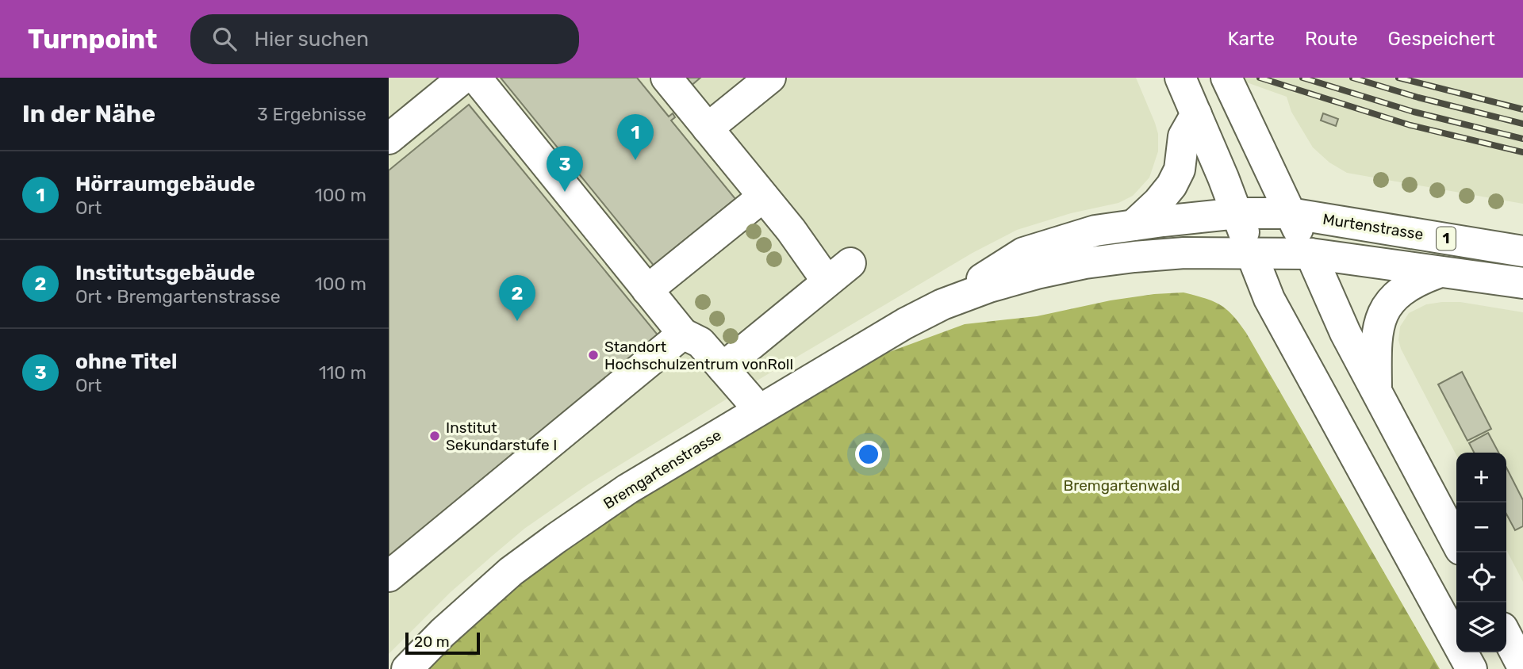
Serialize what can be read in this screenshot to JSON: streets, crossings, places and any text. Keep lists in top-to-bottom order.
{
  "streets": {
    "main road": ["Murtenstrasse", "1", "Bremgartenstrasse"]
  },
  "crossings": [
    ["Murtenstrasse", "1"],
    ["Murtenstrasse", "Bremgartenstrasse"],
    ["1", "Bremgartenstrasse"]
  ],
  "parks": ["Bremgartenwald"],
  "places": ["Standort Hochschulzentrum vonRoll", "Institut Sekundarstufe I"],
  "scale_bar": "20 m",
  "page": {
    "header": "Turnpoint",
    "search": "Hier suchen",
    "nav": ["Karte", "Route", "Gespeichert"],
    "heading": ["In der Nähe", "3 Ergebnisse"],
    "pins": ["1", "3", "2"],
    "list": [
      {
        "mark": "1",
        "name": "Hörraumgebäude",
        "note": "Ort",
        "value": "100 m"
      },
      {
        "mark": "2",
        "name": "Institutsgebäude",
        "note": "Ort · Bremgartenstrasse",
        "value": "100 m"
      },
      {
        "mark": "3",
        "name": "ohne Titel",
        "note": "Ort",
        "value": "110 m"
      }
    ],
    "map_buttons": ["+", "−"],
    "scale": "20 m"
  }
}
